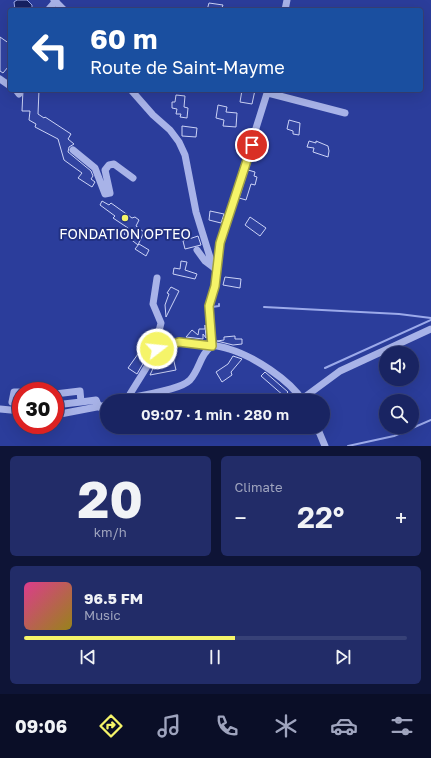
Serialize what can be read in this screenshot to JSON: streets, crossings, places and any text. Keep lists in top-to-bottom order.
{
  "places": ["FONDATION OPTEO"],
  "page": {
    "turn": ["60 m", "Route de Saint-Mayme"],
    "limit": "30",
    "trip": "09:07 · 1 min · 280 m",
    "tile": [
      ["20", "km/h"],
      "Climate"
    ],
    "heat": ["−", "22°", "+"],
    "song": ["96.5 FM", "Music"],
    "tabs": "09:06"
  }
}
